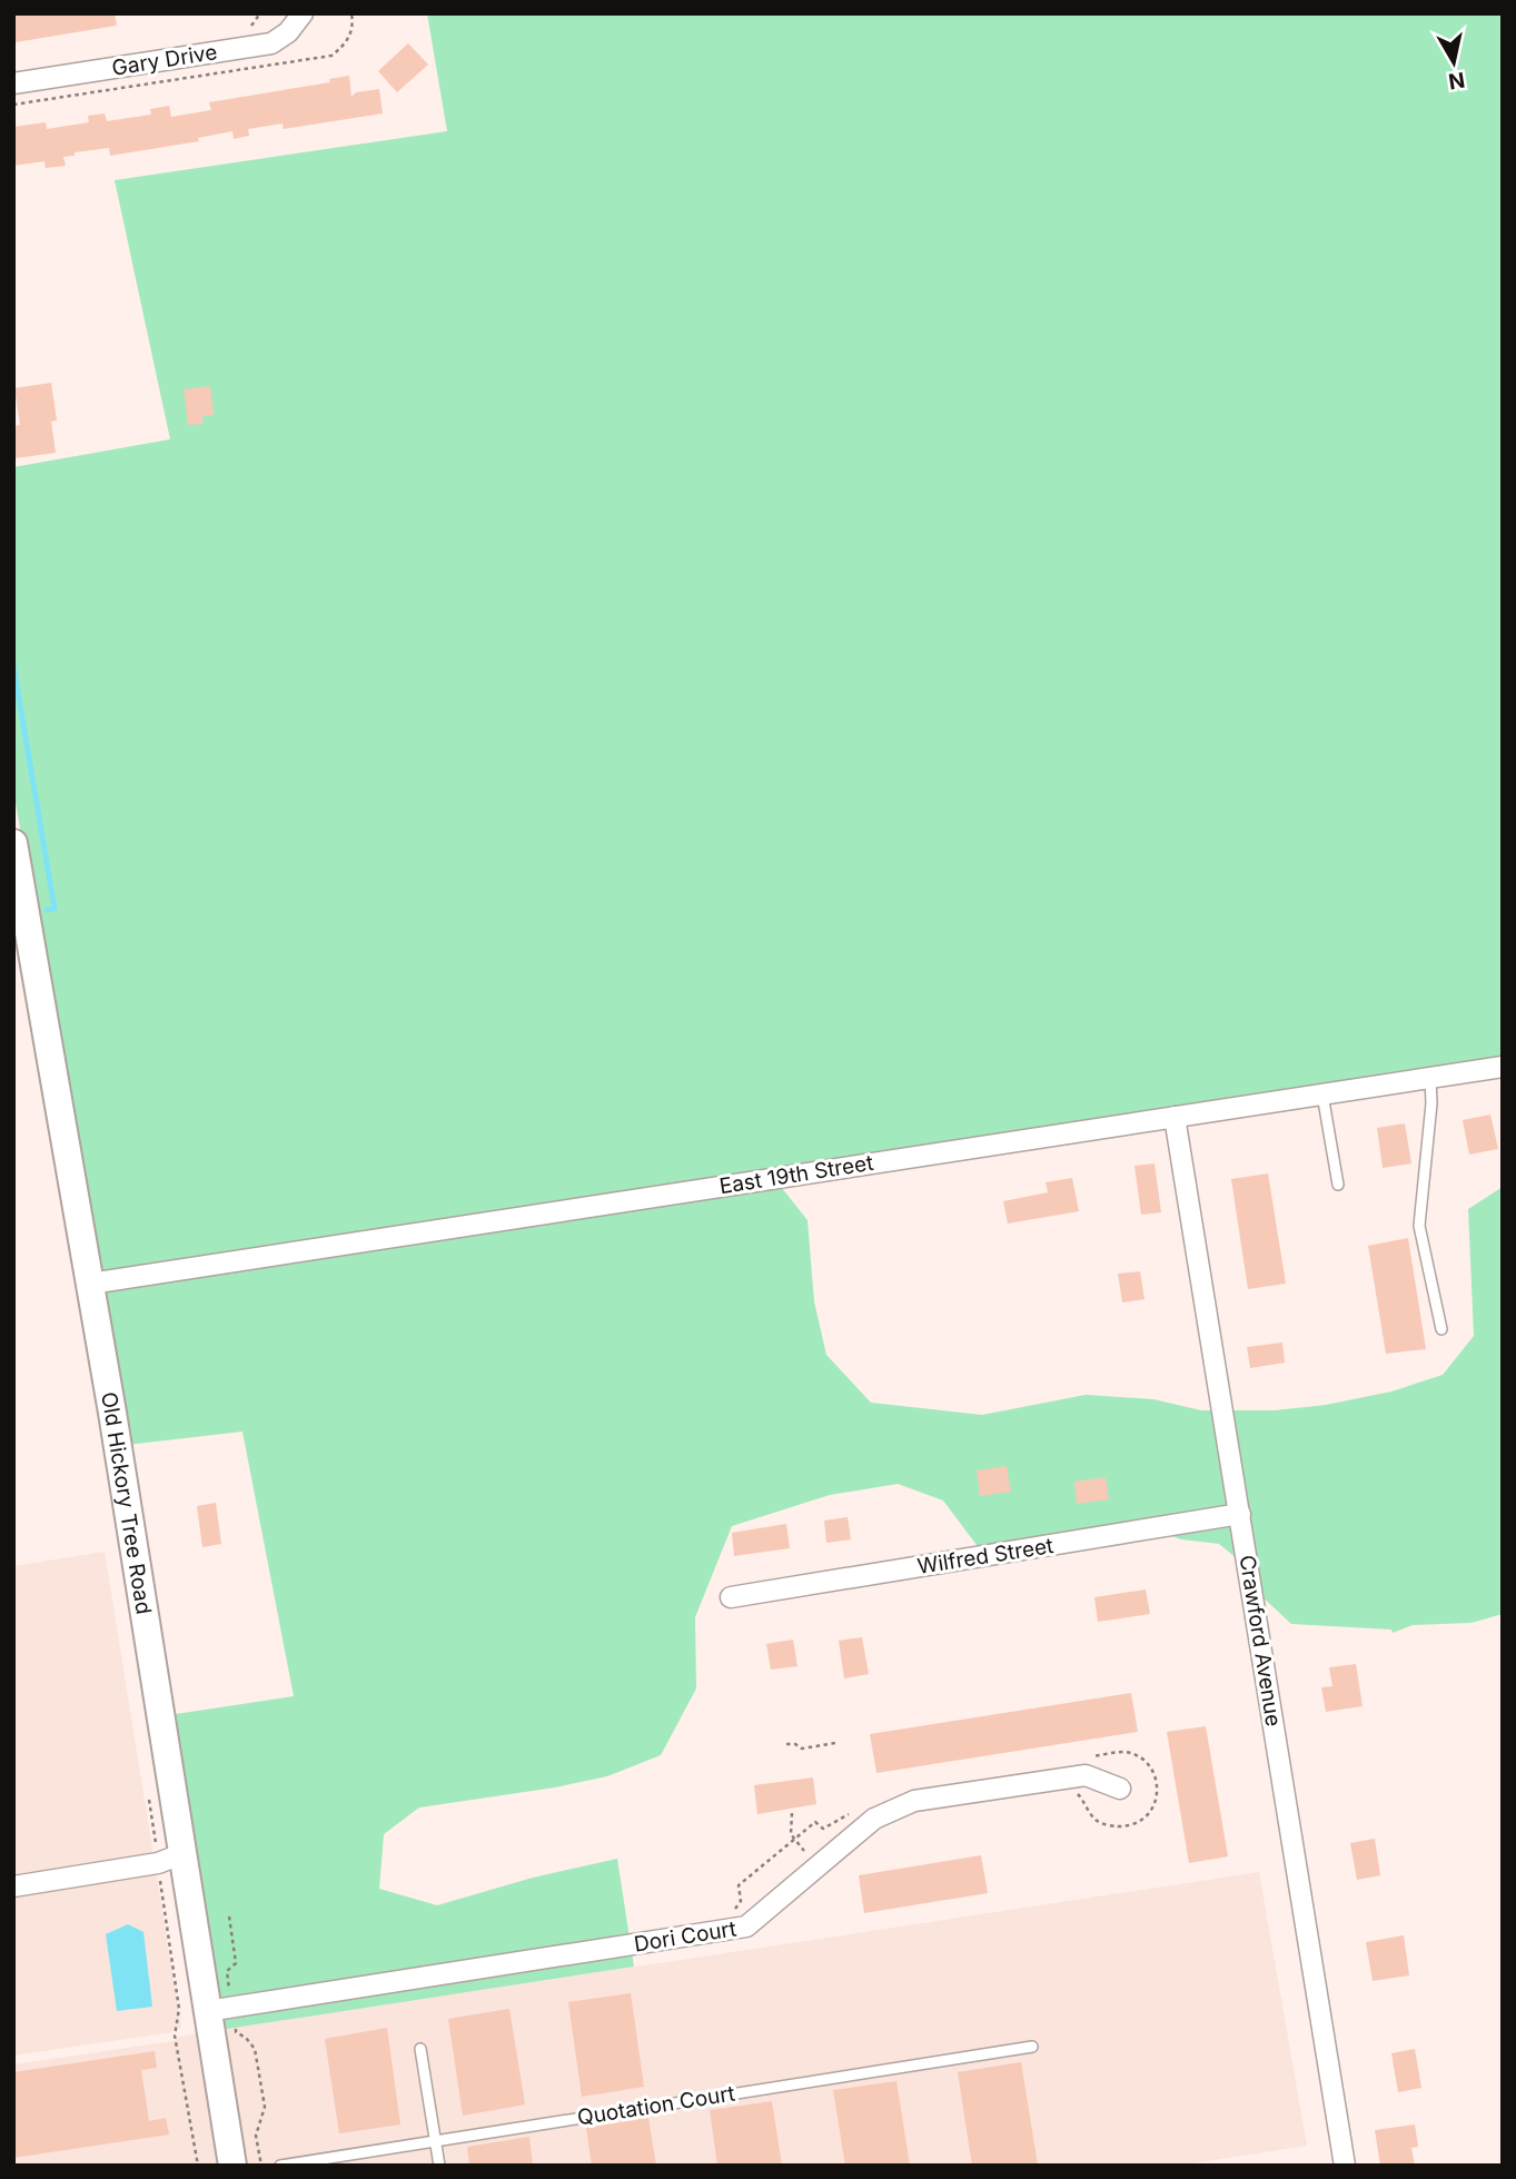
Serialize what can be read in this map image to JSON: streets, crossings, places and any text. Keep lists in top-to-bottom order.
{
  "streets": {
    "street": [
      "Gary Drive",
      "East 19th Street",
      "Old Hickory Tree Road",
      "Wilfred Street",
      "Crawford Avenue",
      "Dori Court"
    ],
    "lane": ["Quotation Court"]
  },
  "crossings": [
    ["East 19th Street", "Old Hickory Tree Road"],
    ["East 19th Street", "Crawford Avenue"],
    ["Old Hickory Tree Road", "Dori Court"],
    ["Wilfred Street", "Crawford Avenue"]
  ],
  "north": "bottom"
}
